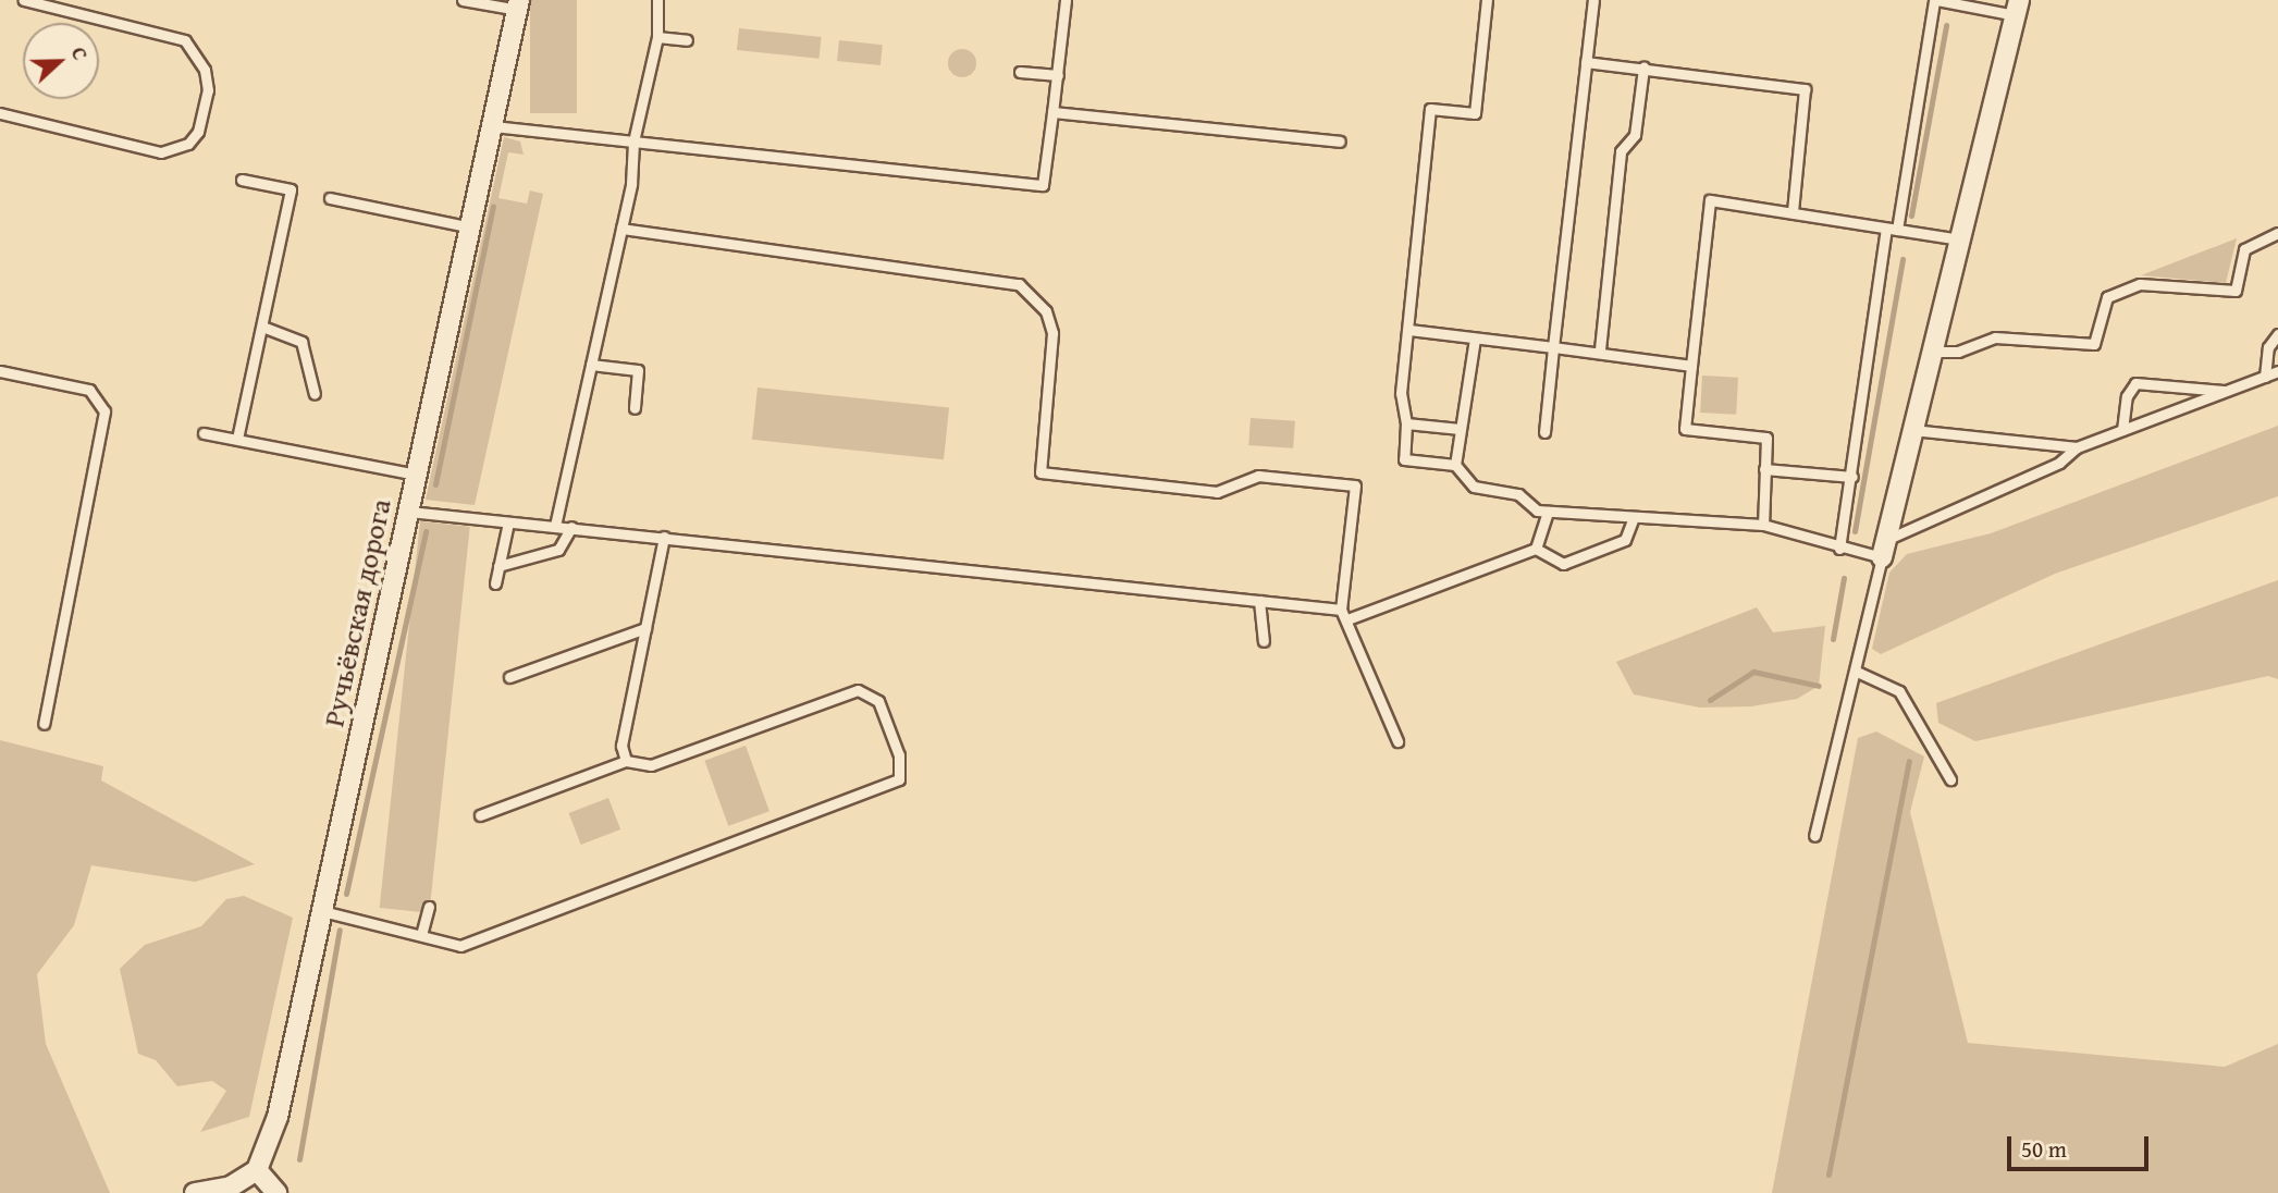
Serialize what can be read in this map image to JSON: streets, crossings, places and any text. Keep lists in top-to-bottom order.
{
  "streets": {
    "street": ["Ручьёвская дорога"]
  },
  "scale_bar": "50 m",
  "north": "right"
}
